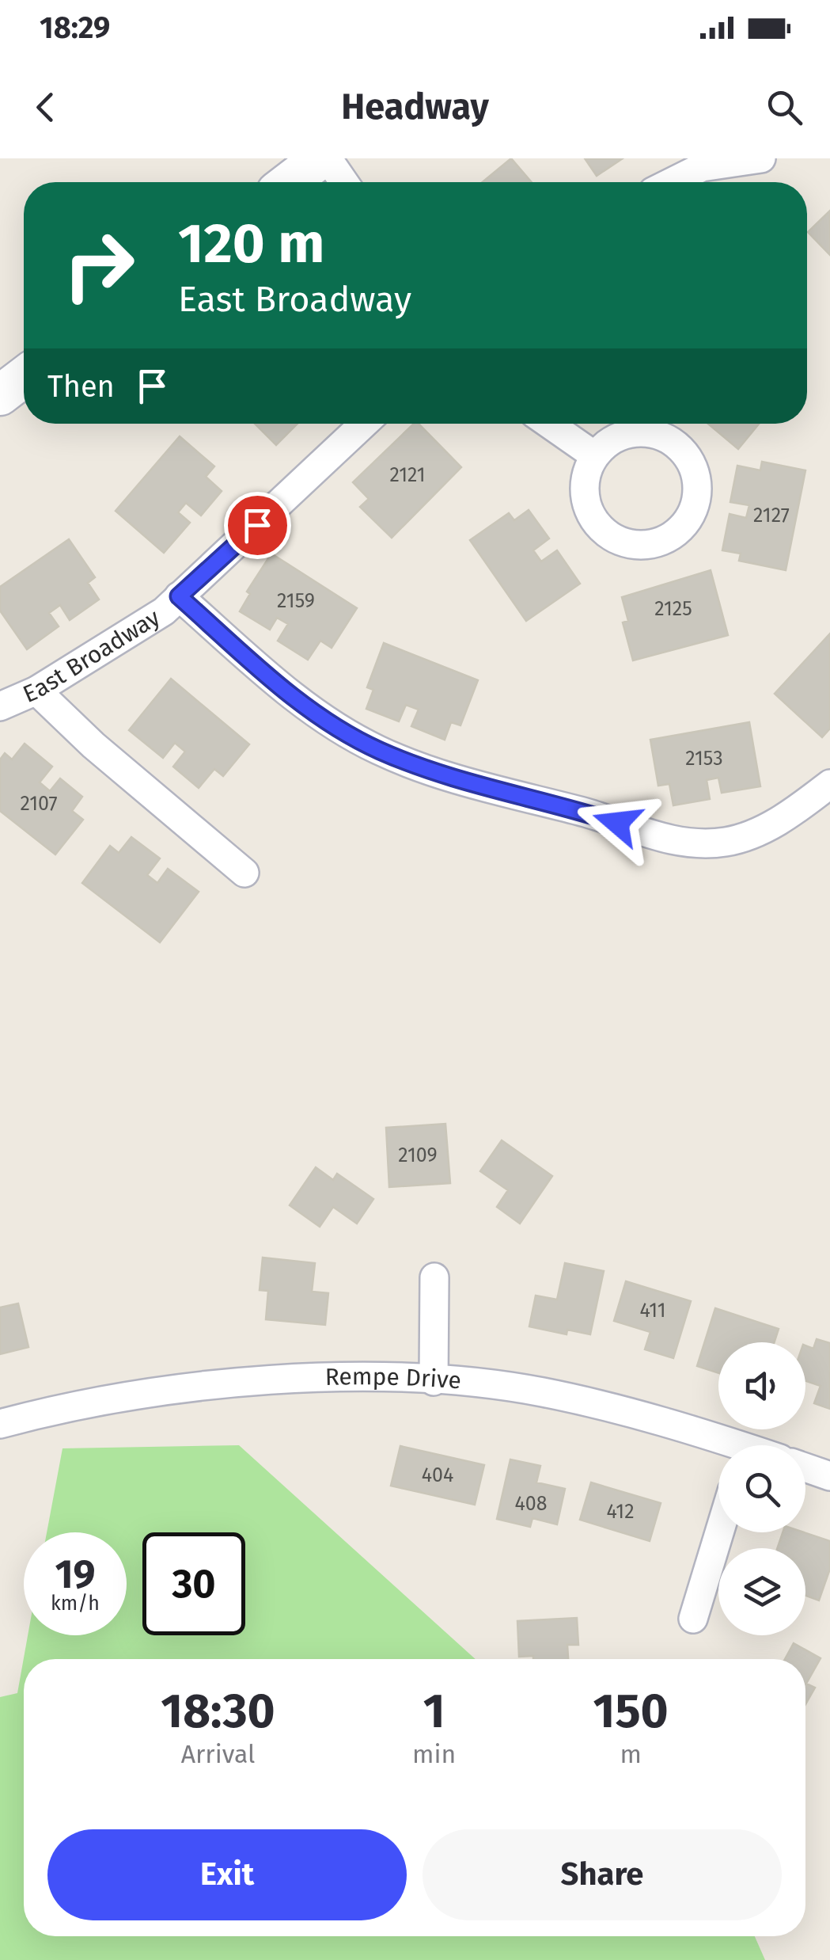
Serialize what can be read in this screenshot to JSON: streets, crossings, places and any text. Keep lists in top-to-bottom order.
{
  "streets": {
    "street": ["East Broadway", "Rempe Drive"]
  },
  "house_numbers": [
    "2121",
    "2127",
    "2159",
    "2125",
    "2153",
    "2107",
    "2109",
    "411",
    "404",
    "408",
    "412"
  ],
  "page": {
    "status": "18:29",
    "header": "Headway",
    "turn": ["120 m", "East Broadway"],
    "then": "Then",
    "speed": "19 km/h",
    "limit": "30",
    "eta": [
      "18:30",
      "Arrival",
      "1",
      "min",
      "150",
      "m"
    ],
    "buttons": ["Exit", "Share"]
  }
}
